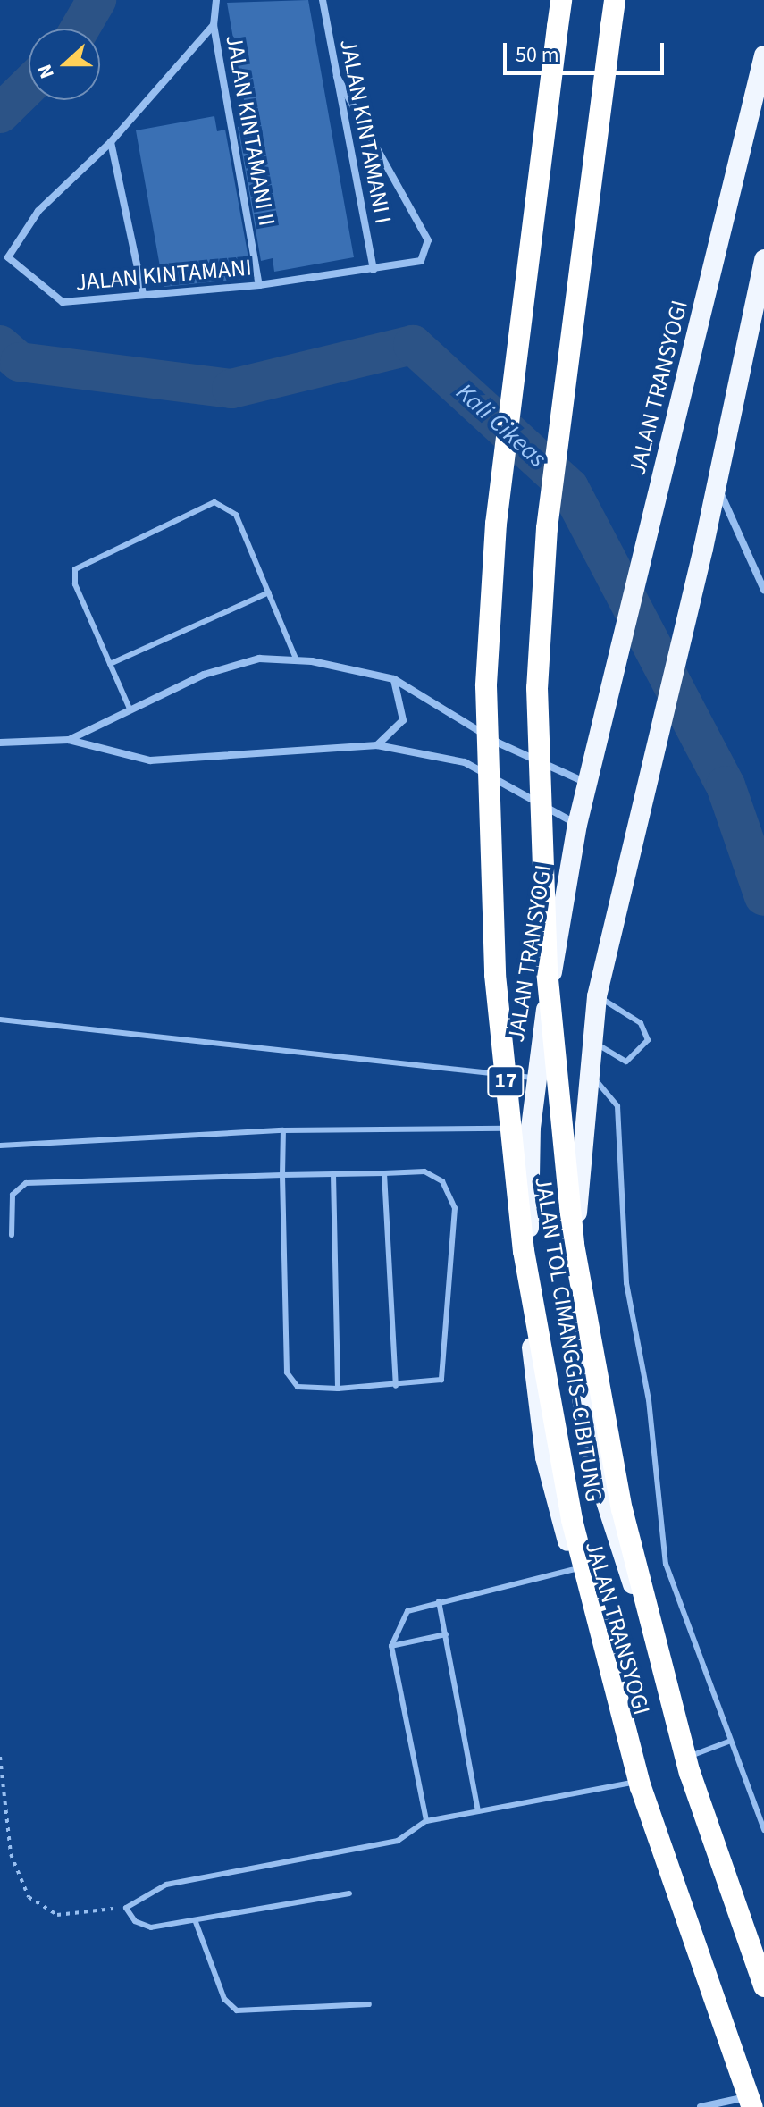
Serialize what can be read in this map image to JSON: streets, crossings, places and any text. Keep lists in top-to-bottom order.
{
  "streets": {
    "highway": ["JALAN TRANSYOGI", "17", "JALAN TOL CIMANGGIS–CIBITUNG"],
    "street": ["JALAN KINTAMANI II", "JALAN KINTAMANI I", "JALAN KINTAMANI"]
  },
  "crossings": [
    ["JALAN KINTAMANI II", "JALAN KINTAMANI"],
    ["JALAN KINTAMANI I", "JALAN KINTAMANI"],
    ["JALAN TRANSYOGI", "JALAN TOL CIMANGGIS–CIBITUNG"]
  ],
  "water": ["Kali Cikeas"],
  "scale_bar": "50 m",
  "north": "left"
}
